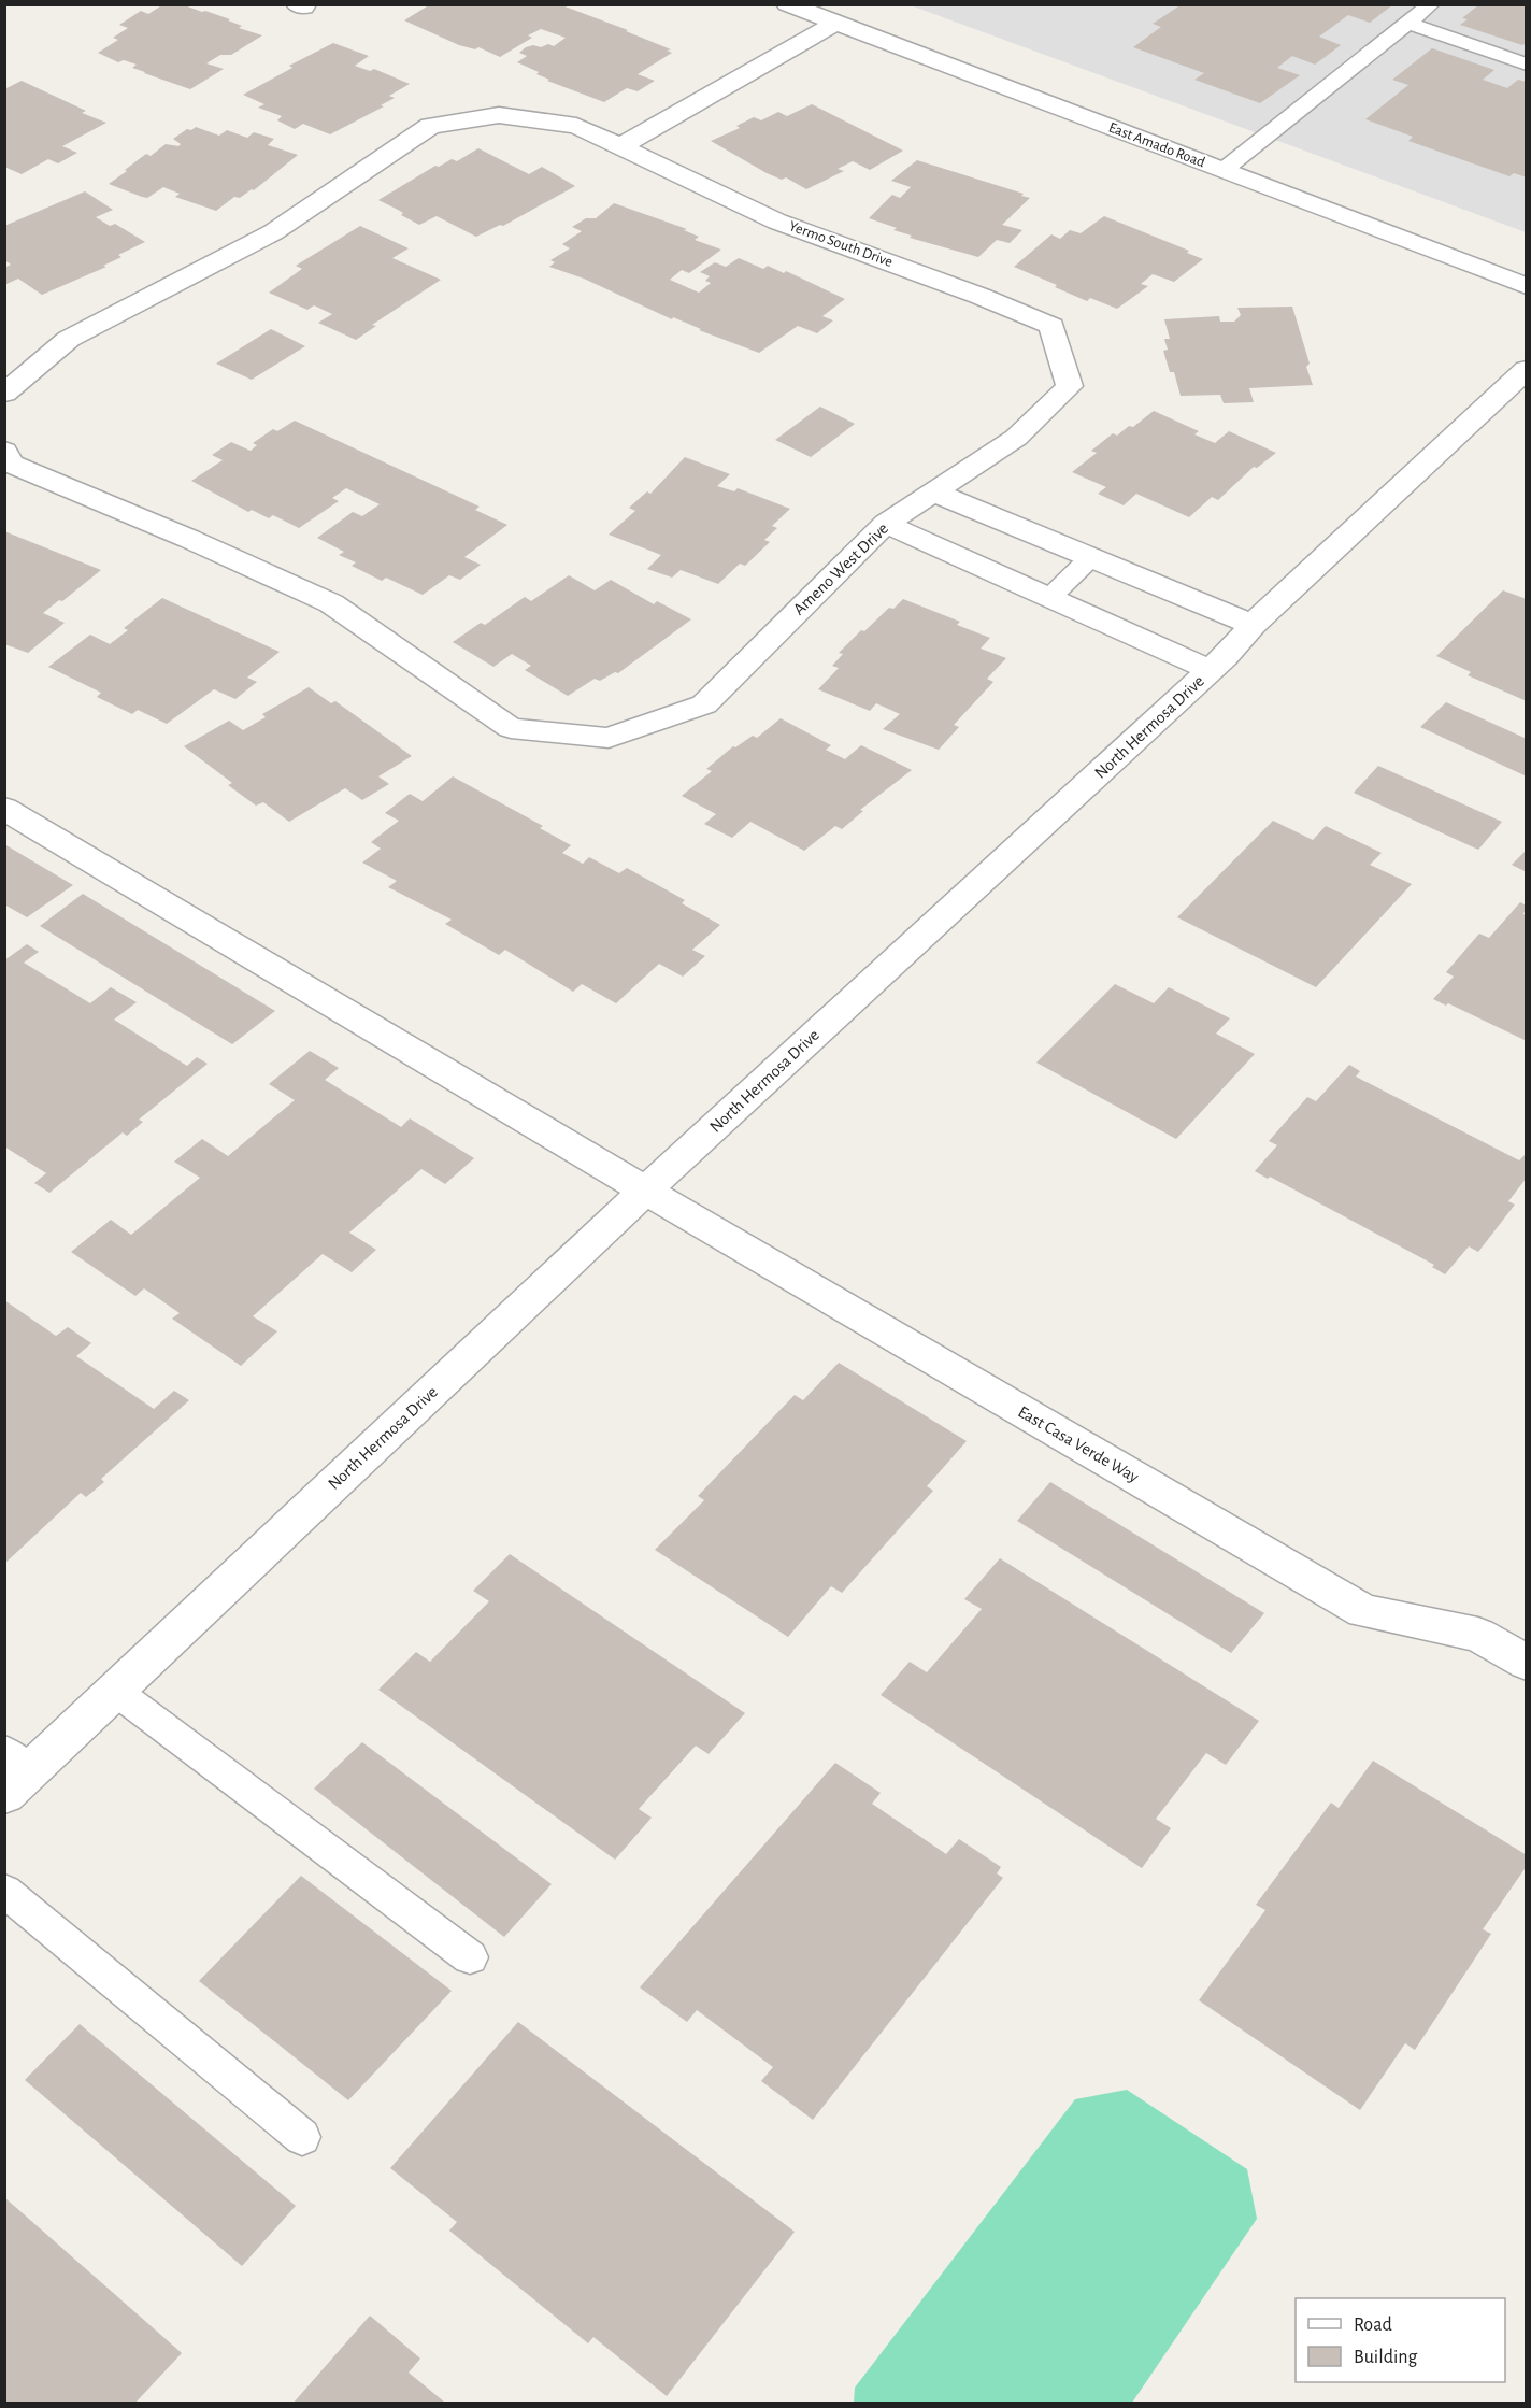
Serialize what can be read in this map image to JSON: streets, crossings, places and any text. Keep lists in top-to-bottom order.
{
  "streets": {
    "street": [
      "East Amado Road",
      "Yermo South Drive",
      "Ameno West Drive",
      "North Hermosa Drive",
      "East Casa Verde Way"
    ]
  },
  "crossings": [
    ["Yermo South Drive", "Ameno West Drive"],
    ["North Hermosa Drive", "East Casa Verde Way"]
  ],
  "legend": ["Road", "Building"]
}
